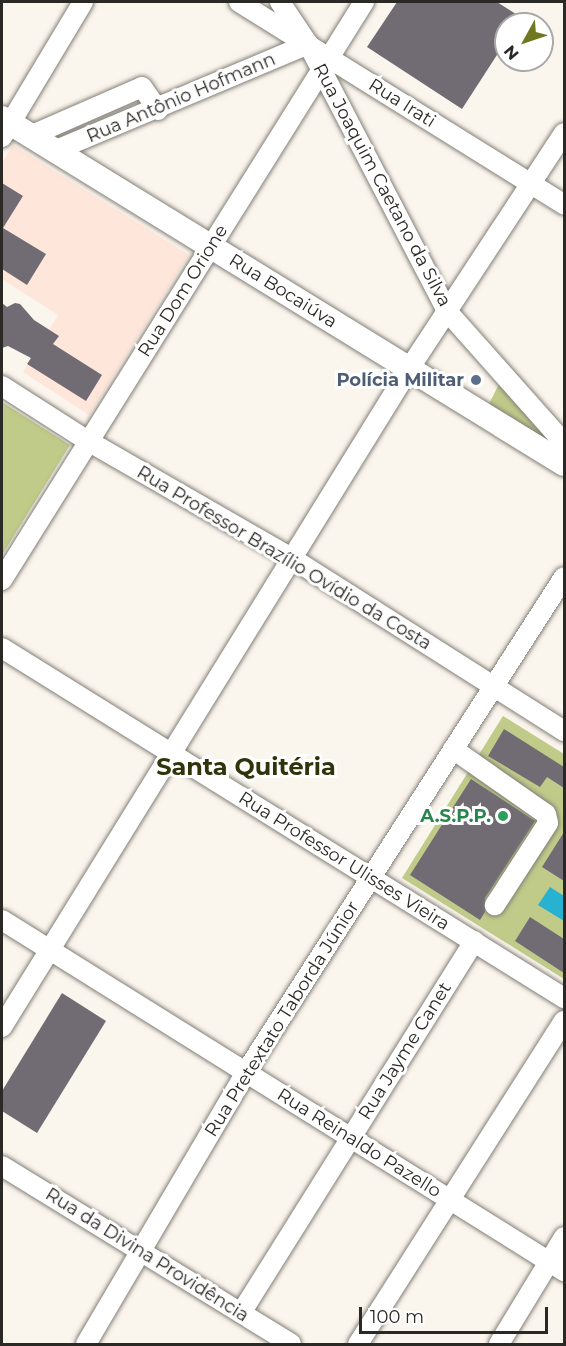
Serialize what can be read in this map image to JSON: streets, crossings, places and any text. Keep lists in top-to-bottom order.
{
  "streets": {
    "main road": ["Rua Bocaiúva"],
    "street": [
      "Rua Antônio Hofmann",
      "Rua Irati",
      "Rua Joaquim Caetano da Silva",
      "Rua Dom Orione",
      "Rua Professor Brazílio Ovídio da Costa",
      "Rua Professor Ulisses Vieira",
      "Rua Pretextato Taborda Júnior",
      "Rua Jayme Canet",
      "Rua Reinaldo Pazello",
      "Rua da Divina Providência"
    ]
  },
  "crossings": [
    ["Rua Antônio Hofmann", "Rua Irati"],
    ["Rua Antônio Hofmann", "Rua Joaquim Caetano da Silva"],
    ["Rua Antônio Hofmann", "Rua Bocaiúva"],
    ["Rua Irati", "Rua Joaquim Caetano da Silva"],
    ["Rua Irati", "Rua Dom Orione"],
    ["Rua Joaquim Caetano da Silva", "Rua Dom Orione"],
    ["Rua Dom Orione", "Rua Bocaiúva"],
    ["Rua Dom Orione", "Rua Professor Brazílio Ovídio da Costa"],
    ["Rua Professor Brazílio Ovídio da Costa", "Rua Pretextato Taborda Júnior"],
    ["Rua Professor Ulisses Vieira", "Rua Pretextato Taborda Júnior"],
    ["Rua Professor Ulisses Vieira", "Rua Jayme Canet"],
    ["Rua Pretextato Taborda Júnior", "Rua Reinaldo Pazello"],
    ["Rua Pretextato Taborda Júnior", "Rua da Divina Providência"],
    ["Rua Jayme Canet", "Rua Reinaldo Pazello"],
    ["Rua Jayme Canet", "Rua da Divina Providência"]
  ],
  "districts": ["Santa Quitéria"],
  "places": ["Polícia Militar", "A.S.P.P."],
  "scale_bar": "100 m",
  "north": "bottom left"
}
